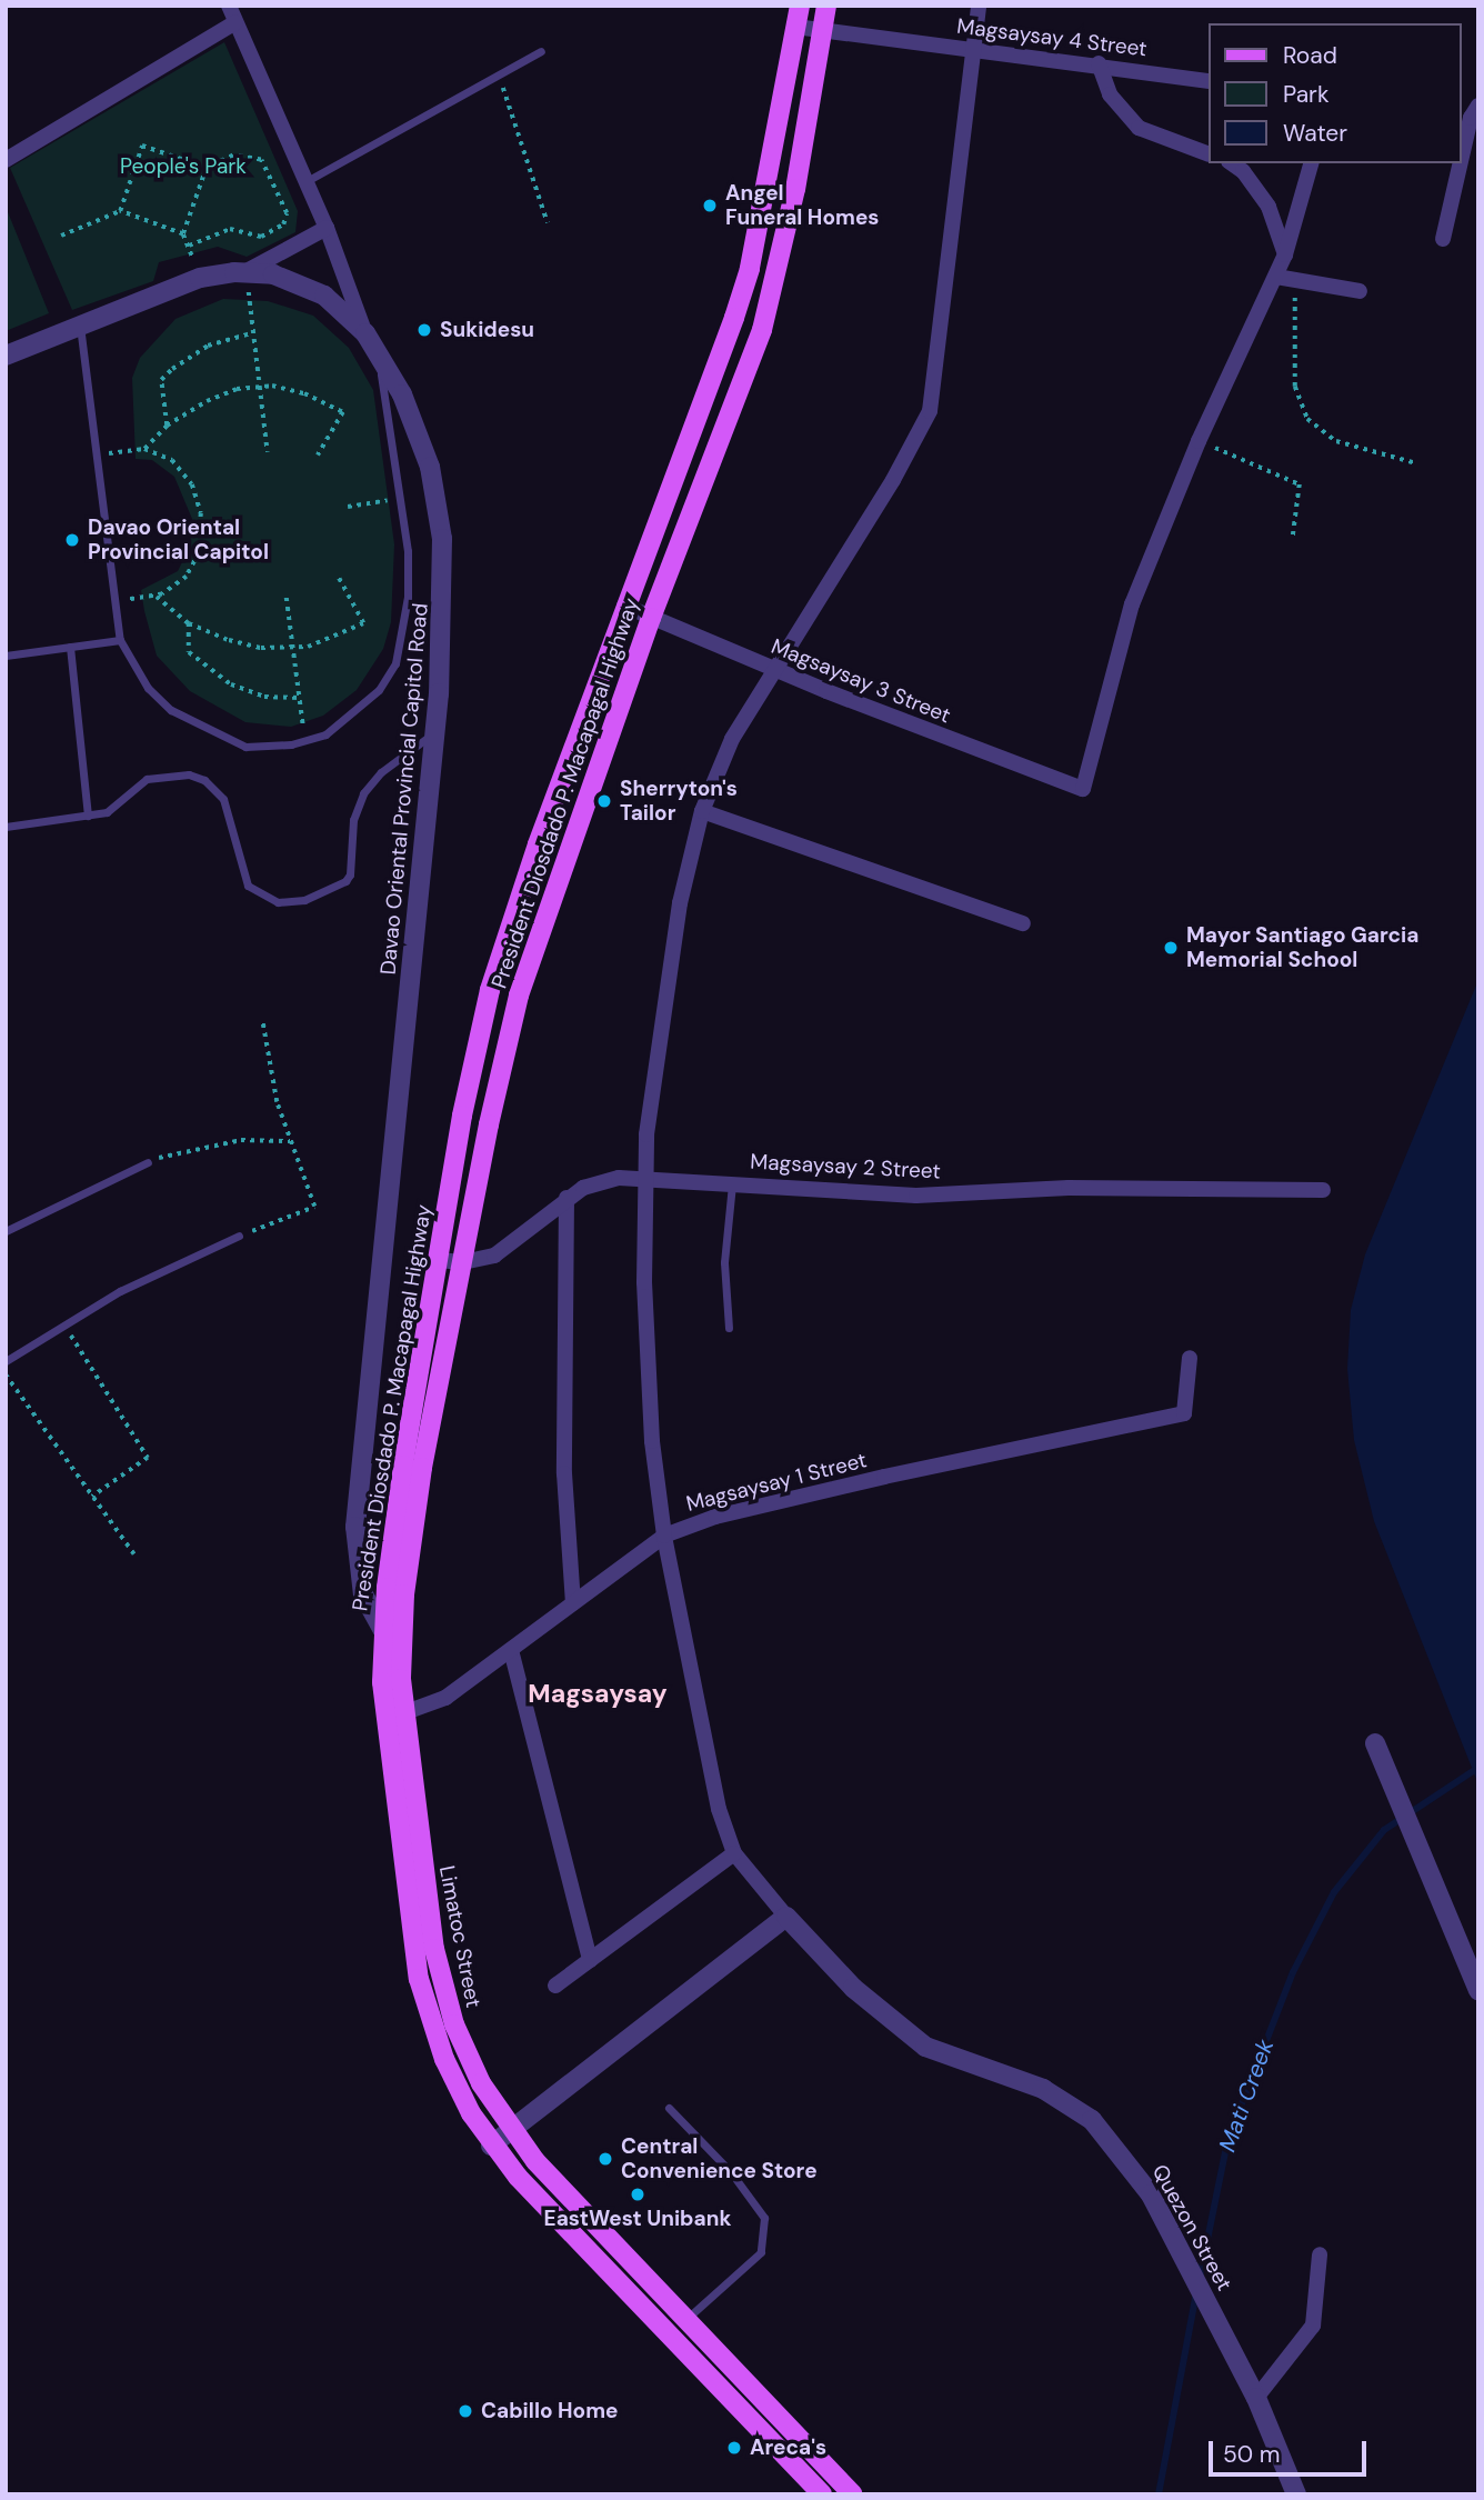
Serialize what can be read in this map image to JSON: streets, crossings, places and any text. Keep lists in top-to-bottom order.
{
  "streets": {
    "main road": ["President Diosdado P. Macapagal Highway", "Limatoc Street"],
    "street": [
      "Magsaysay 4 Street",
      "Magsaysay 3 Street",
      "Davao Oriental Provincial Capitol Road",
      "Magsaysay 2 Street",
      "Magsaysay 1 Street",
      "Quezon Street"
    ]
  },
  "crossings": [
    ["Magsaysay 4 Street", "President Diosdado P. Macapagal Highway"],
    ["Magsaysay 3 Street", "President Diosdado P. Macapagal Highway"],
    ["Davao Oriental Provincial Capitol Road", "President Diosdado P. Macapagal Highway"],
    ["President Diosdado P. Macapagal Highway", "Magsaysay 2 Street"],
    ["President Diosdado P. Macapagal Highway", "Limatoc Street"],
    ["Magsaysay 1 Street", "Limatoc Street"]
  ],
  "districts": ["Magsaysay"],
  "water": ["Mati Creek"],
  "parks": ["People's Park"],
  "places": [
    "Angel Funeral Homes",
    "Sukidesu",
    "Davao Oriental Provincial Capitol",
    "Sherryton's Tailor",
    "Mayor Santiago Garcia Memorial School",
    "Central Convenience Store",
    "EastWest Unibank",
    "Cabillo Home",
    "Areca's"
  ],
  "legend": ["Road", "Park", "Water"],
  "scale_bar": "50 m"
}
